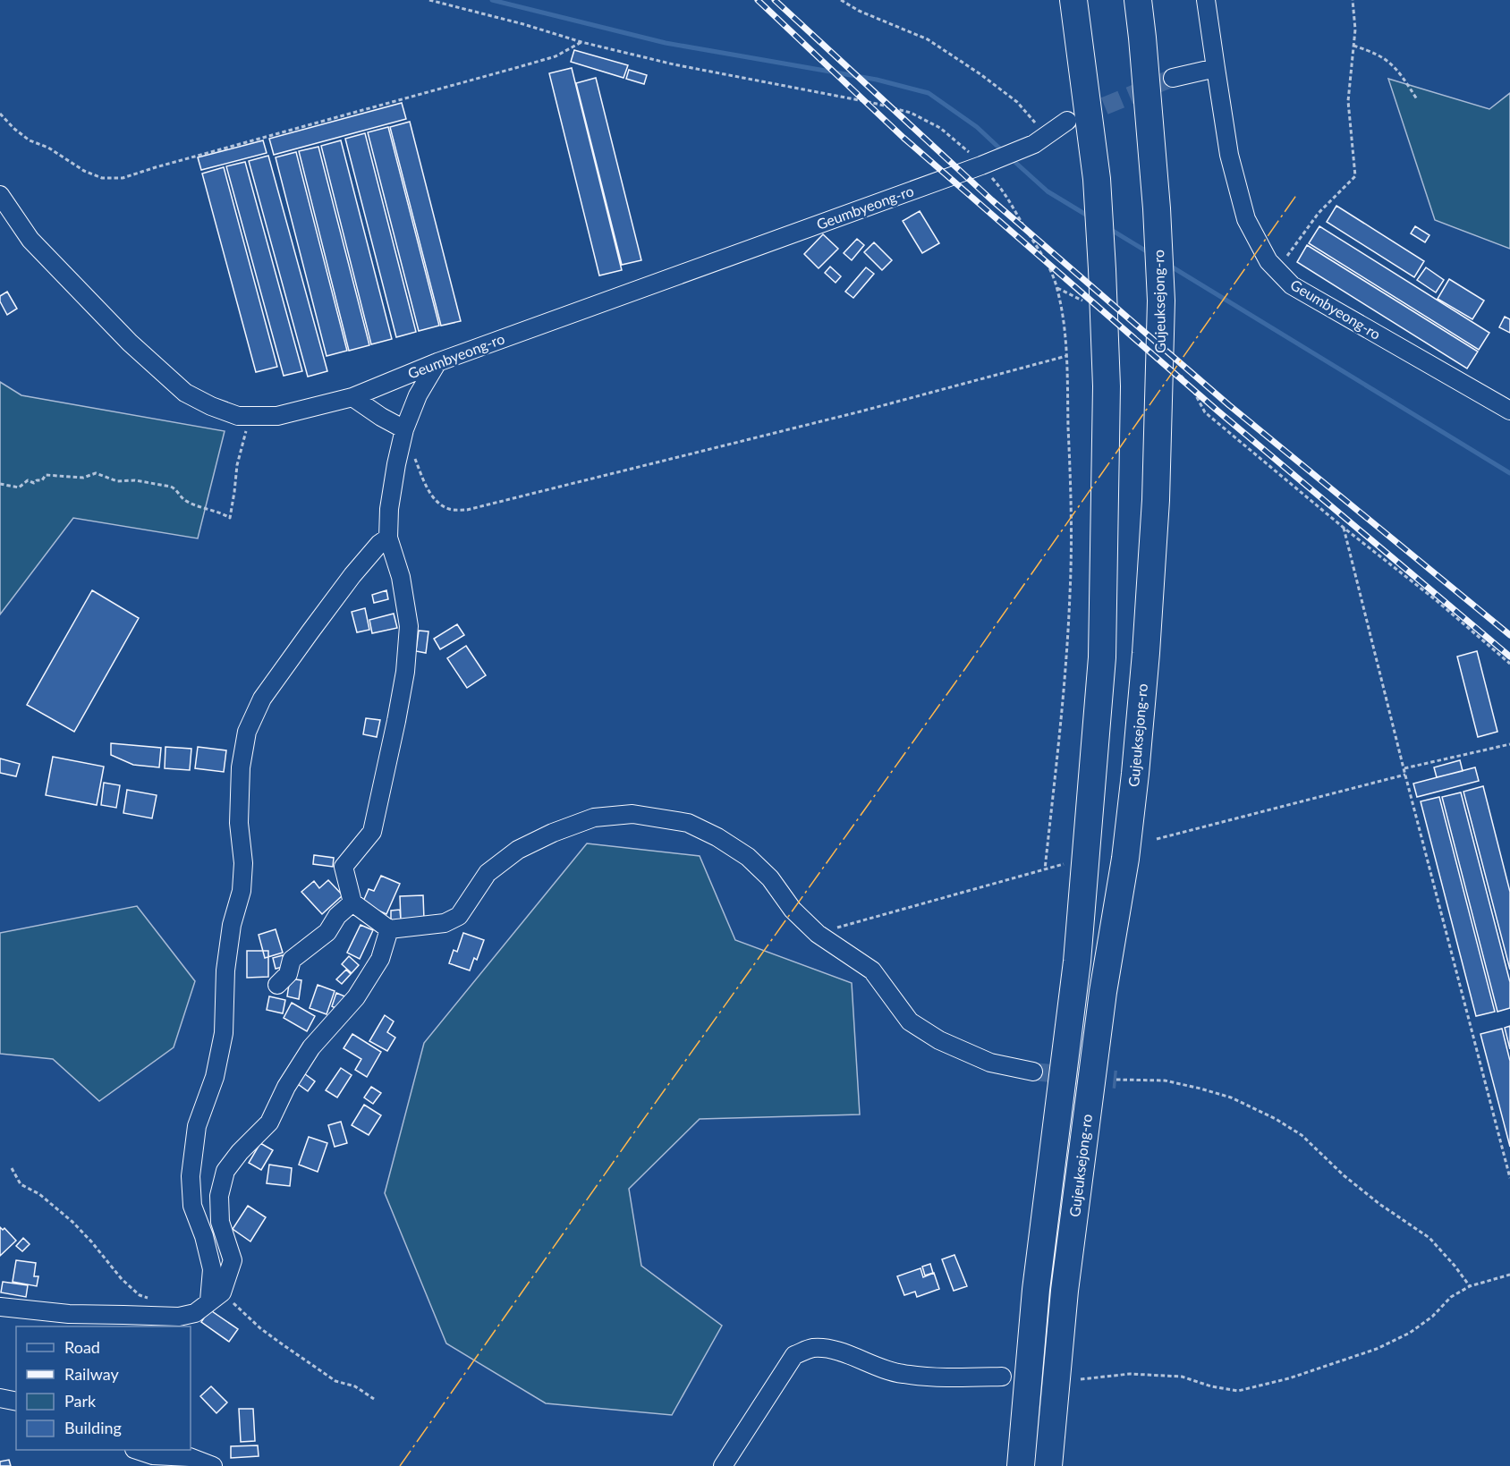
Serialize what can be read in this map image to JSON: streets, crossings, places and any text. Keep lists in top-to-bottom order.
{
  "streets": {
    "highway": ["Gujeuksejong-ro"],
    "street": ["Geumbyeong-ro"]
  },
  "legend": [
    "Road",
    "Railway",
    "Park",
    "Building"
  ]
}
